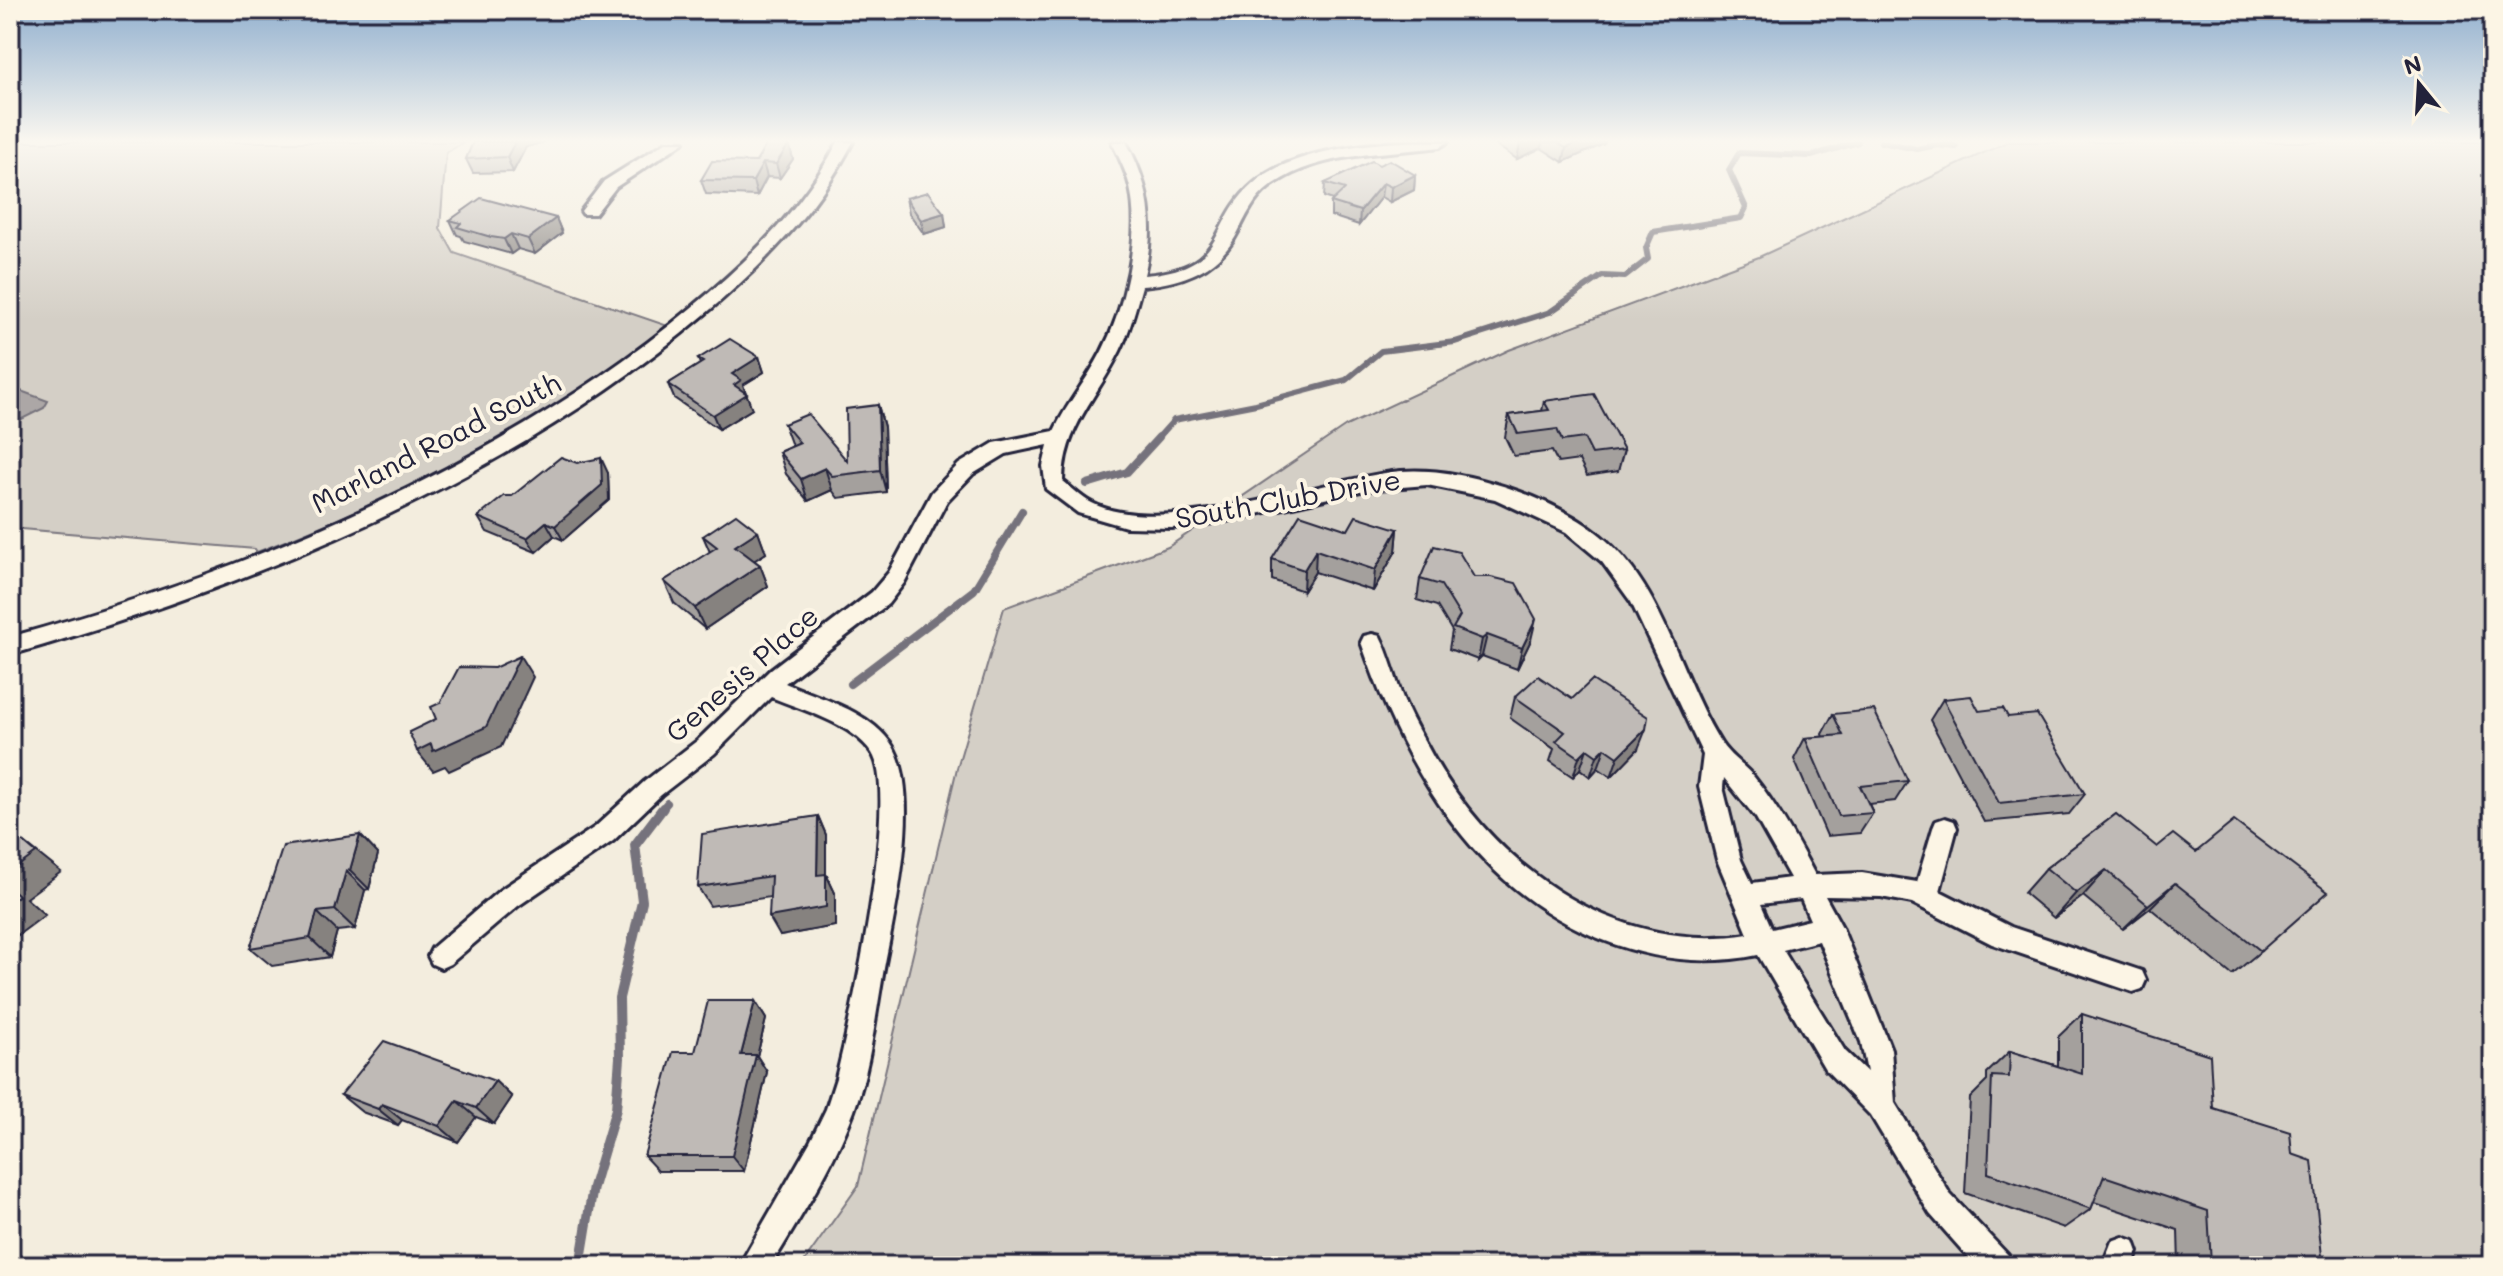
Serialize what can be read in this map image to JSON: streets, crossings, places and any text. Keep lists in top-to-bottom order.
{
  "streets": {
    "street": ["Marland Road South", "South Club Drive", "Genesis Place"]
  },
  "crossings": [
    ["South Club Drive", "Genesis Place"]
  ],
  "north": "top"
}
